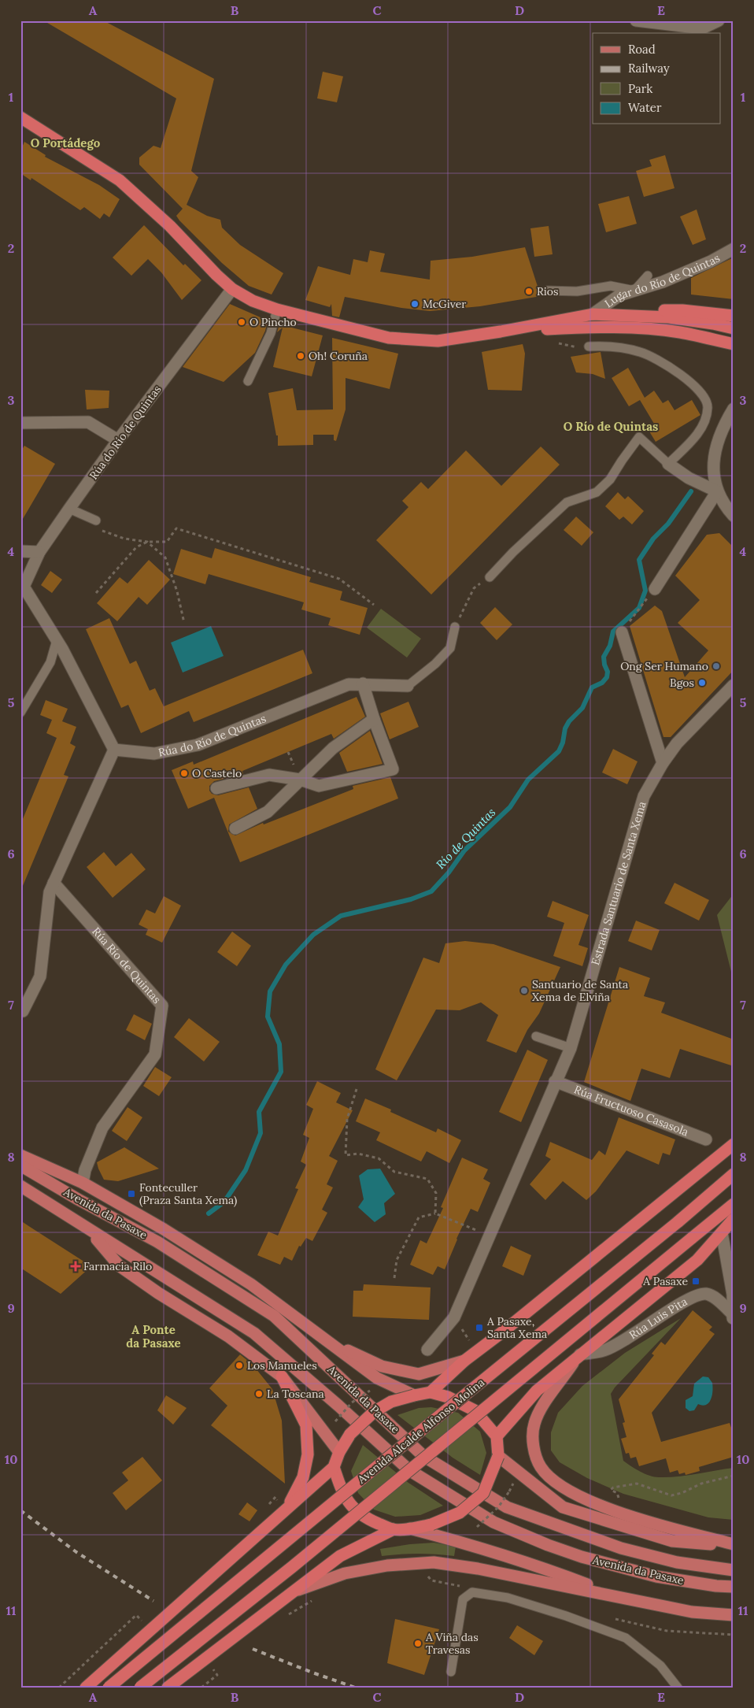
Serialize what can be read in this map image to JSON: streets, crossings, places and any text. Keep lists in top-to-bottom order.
{
  "streets": {
    "highway": ["Avenida Alcalde Alfonso Molina"],
    "main road": ["Avenida da Pasaxe"],
    "street": [
      "Lugar do Río de Quintas",
      "Rúa do Río de Quintas",
      "Estrada Santuario de Santa Xema",
      "Rúa Río de Quintas",
      "Rúa Fructuoso Casasola",
      "Rúa Luis Pita"
    ]
  },
  "crossings": [
    ["Estrada Santuario de Santa Xema", "Rúa Fructuoso Casasola"]
  ],
  "districts": ["O Portádego", "O Río de Quintas", "A Ponte da Pasaxe"],
  "water": ["Río de Quintas"],
  "places": {
    "other": [
      "Rios",
      "McGiver",
      "O Pincho",
      "Oh! Coruña",
      "Ong Ser Humano",
      "Bgos",
      "O Castelo",
      "Santuario de Santa Xema de Elviña",
      "Los Manueles",
      "La Toscana",
      "A Viña das Travesas"
    ],
    "transit": ["Fonteculler (Praza Santa Xema)", "A Pasaxe", "A Pasaxe, Santa Xema"],
    "health": ["Farmacia Rilo"]
  },
  "legend": [
    "Road",
    "Railway",
    "Park",
    "Water"
  ],
  "grid": {
    "columns": [
      "A",
      "B",
      "C",
      "D",
      "E"
    ],
    "rows": [
      "1",
      "2",
      "3",
      "4",
      "5",
      "6",
      "7",
      "8",
      "9",
      "10",
      "11"
    ]
  }
}
